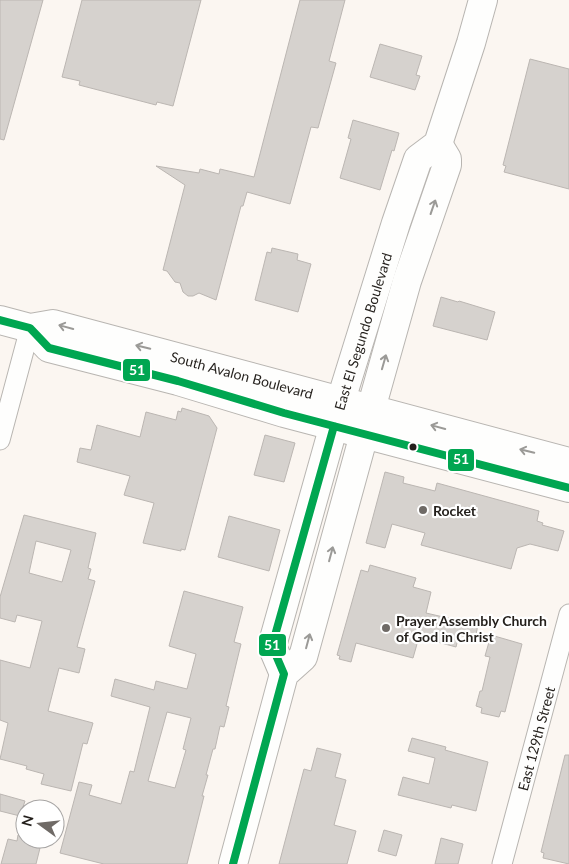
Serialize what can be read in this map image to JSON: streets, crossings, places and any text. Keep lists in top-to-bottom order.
{
  "streets": {
    "main road": ["East El Segundo Boulevard", "South Avalon Boulevard"],
    "street": ["East 129th Street"]
  },
  "crossings": [
    ["East El Segundo Boulevard", "South Avalon Boulevard"]
  ],
  "places": ["Rocket", "Prayer Assembly Church of God in Christ"],
  "lines": ["transit line 51"],
  "north": "left"
}
